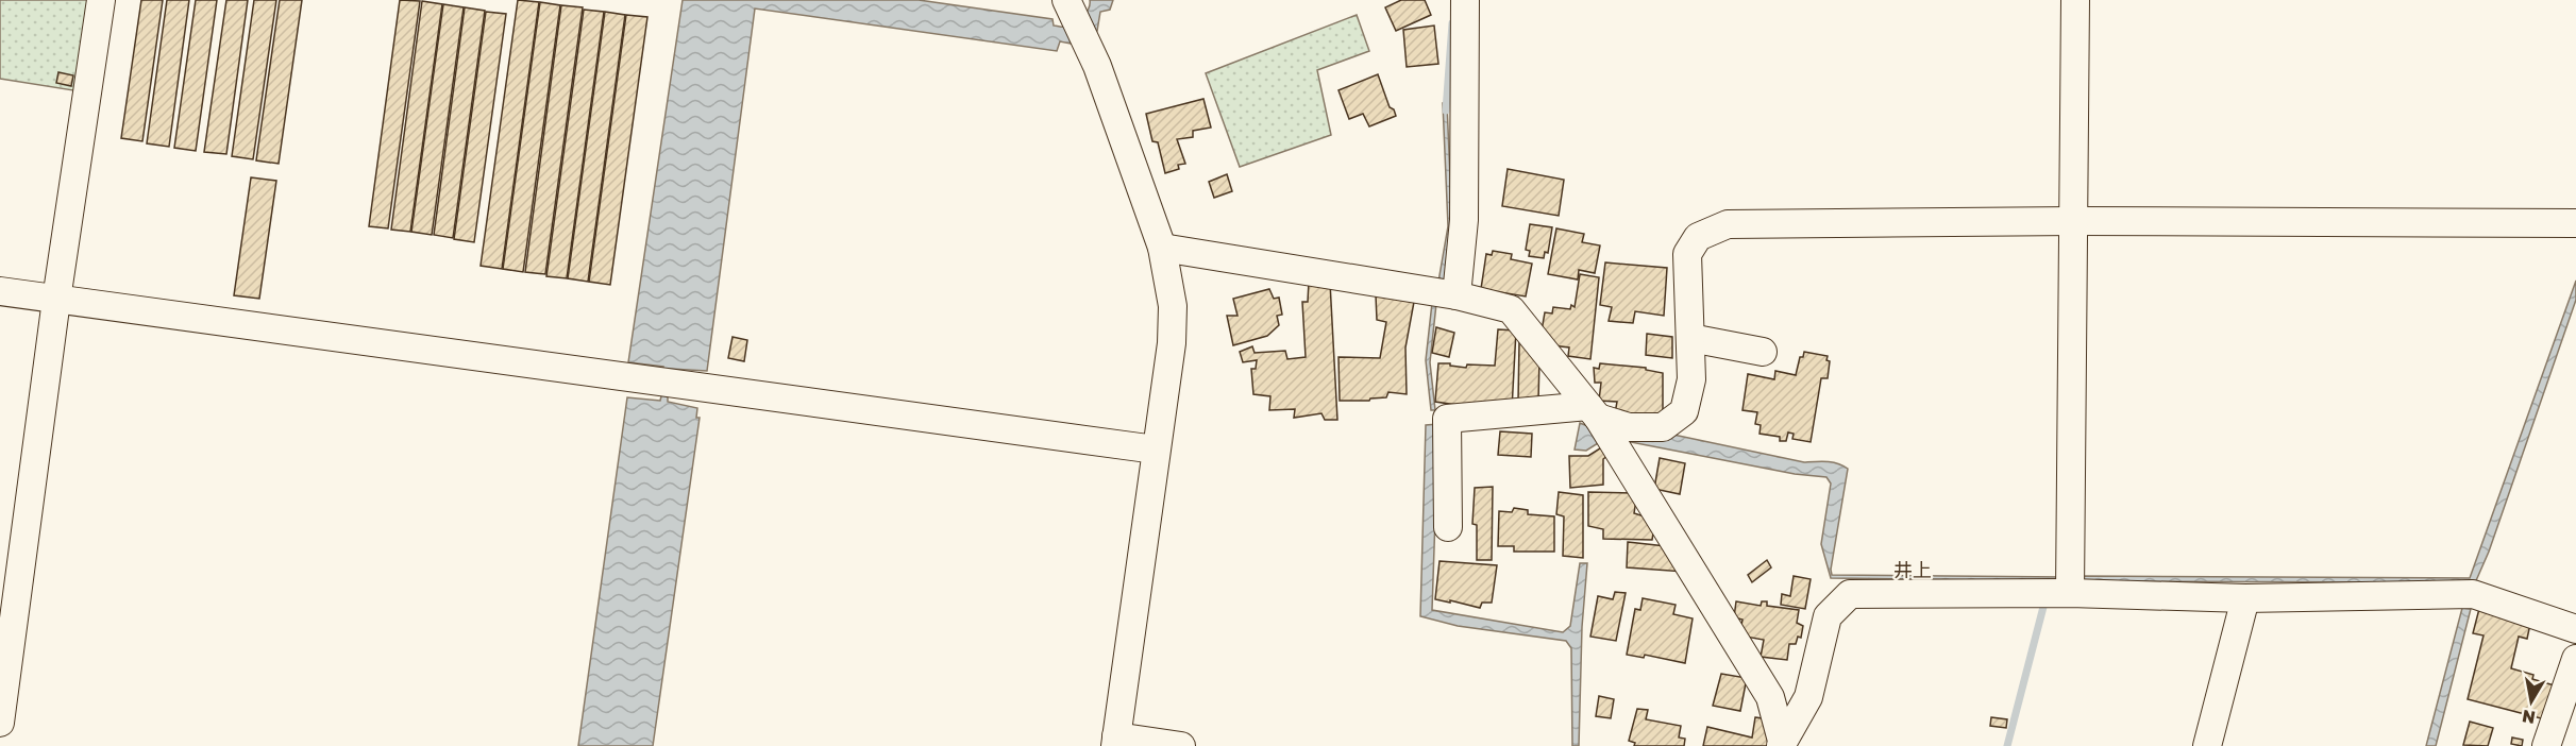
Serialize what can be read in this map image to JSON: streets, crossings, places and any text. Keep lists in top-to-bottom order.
{
  "districts": ["井上"],
  "north": "bottom"
}
